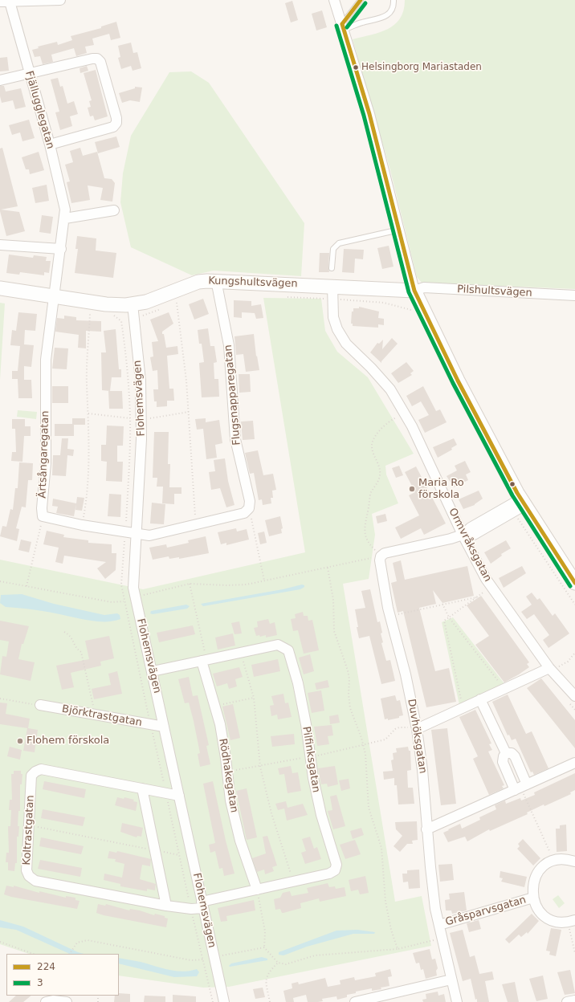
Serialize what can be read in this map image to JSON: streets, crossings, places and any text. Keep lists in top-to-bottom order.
{
  "streets": {
    "street": [
      "Fjällugglegatan",
      "Kungshultsvägen",
      "Pilshultsvägen",
      "Flugsnapparegatan",
      "Flohemsvägen",
      "Ärtsångaregatan",
      "Ormvråksgatan",
      "Björktrastgatan",
      "Duvhöksgatan",
      "Pilfinksgatan",
      "Rödhakegatan",
      "Koltrastgatan",
      "Gråsparvsgatan"
    ]
  },
  "crossings": [
    ["Fjällugglegatan", "Kungshultsvägen"],
    ["Fjällugglegatan", "Ärtsångaregatan"],
    ["Kungshultsvägen", "Pilshultsvägen"],
    ["Kungshultsvägen", "Flugsnapparegatan"],
    ["Kungshultsvägen", "Flohemsvägen"],
    ["Kungshultsvägen", "Ärtsångaregatan"],
    ["Kungshultsvägen", "Ormvråksgatan"],
    ["Flohemsvägen", "Björktrastgatan"],
    ["Flohemsvägen", "Pilfinksgatan"],
    ["Flohemsvägen", "Koltrastgatan"],
    ["Duvhöksgatan", "Gråsparvsgatan"],
    ["Pilfinksgatan", "Rödhakegatan"],
    ["Pilfinksgatan", "Koltrastgatan"]
  ],
  "places": ["Helsingborg Mariastaden", "Maria Ro förskola", "Flohem förskola"],
  "lines": ["transit line 224", "transit line 3"],
  "legend": ["224", "3"]
}
